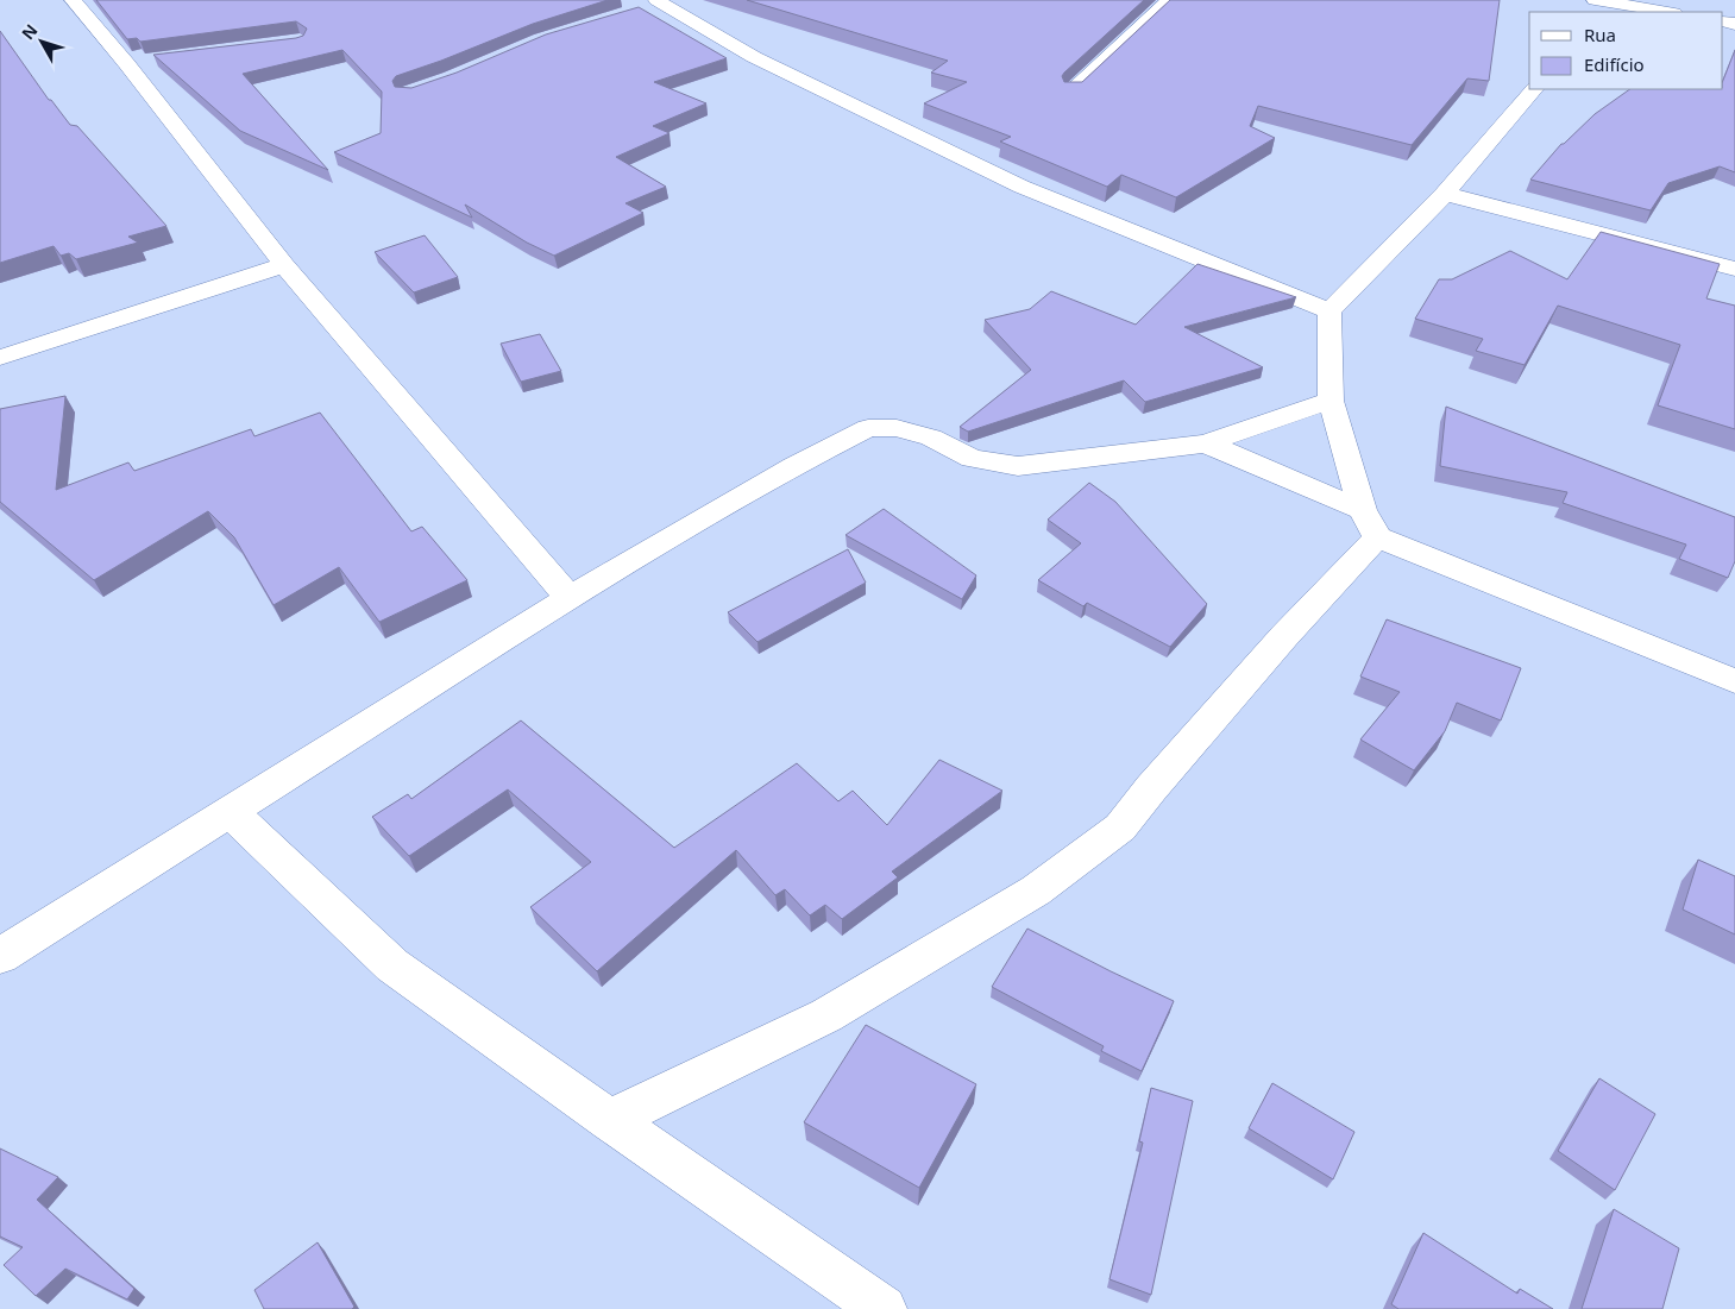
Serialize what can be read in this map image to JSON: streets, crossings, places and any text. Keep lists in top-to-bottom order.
{
  "legend": ["Rua", "Edifício"],
  "north": "top left"
}
